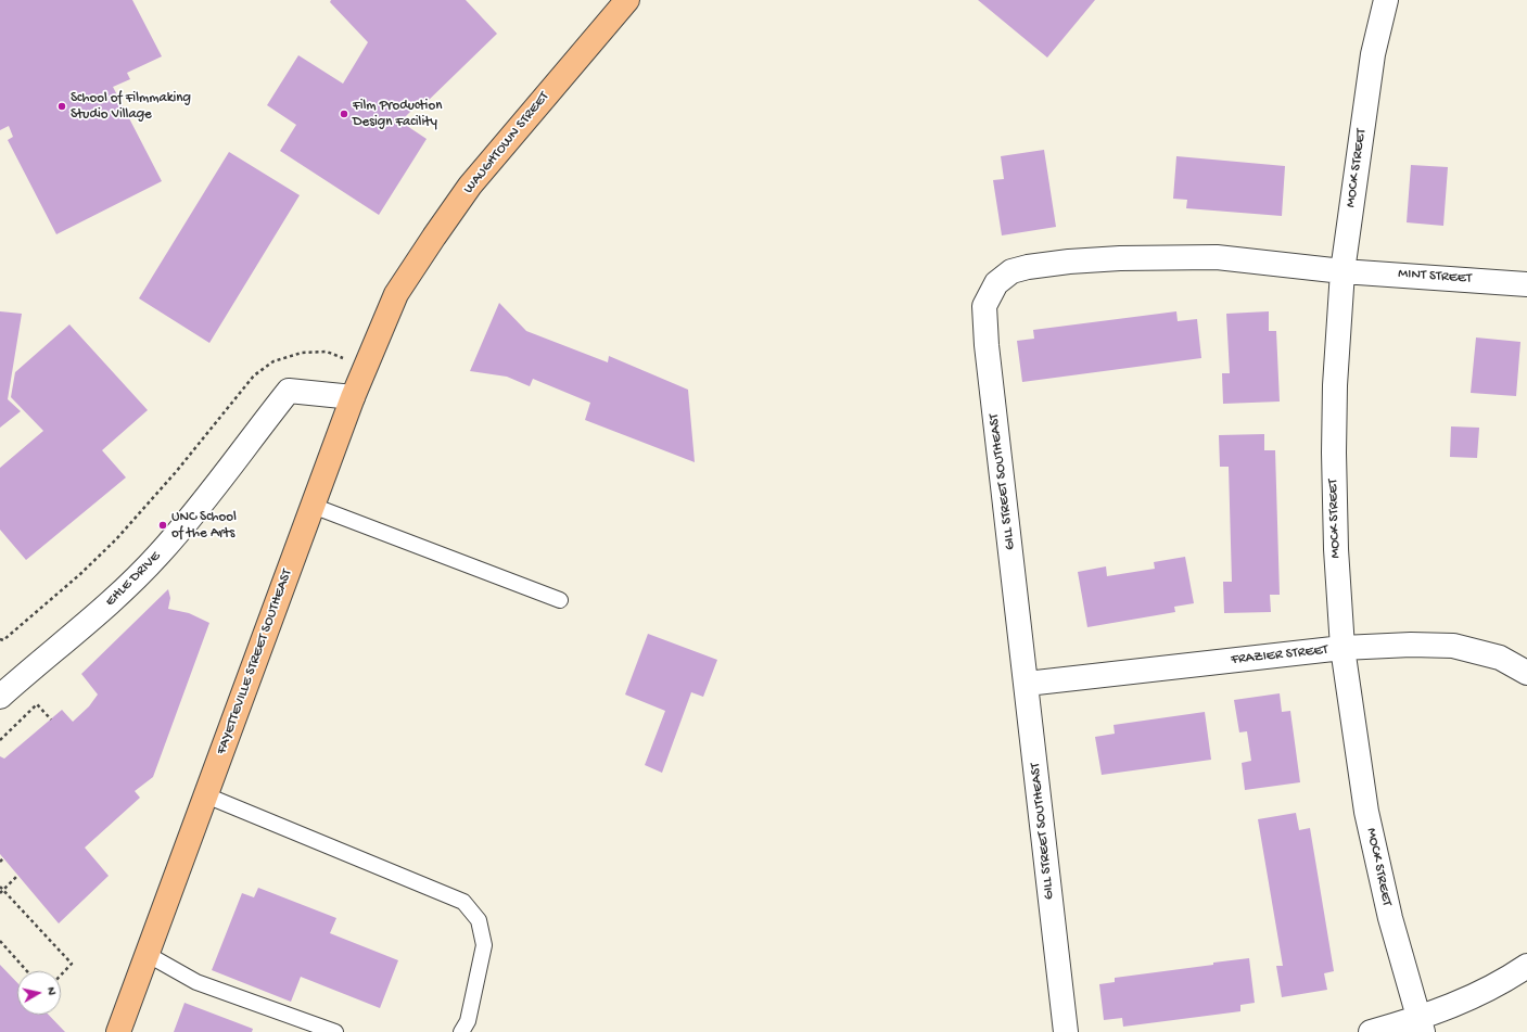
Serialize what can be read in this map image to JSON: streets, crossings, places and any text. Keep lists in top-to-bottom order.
{
  "streets": {
    "main road": ["WAUGHTOWN STREET", "FAYETTEVILLE STREET SOUTHEAST"],
    "street": [
      "MOCK STREET",
      "MINT STREET",
      "GILL STREET SOUTHEAST",
      "EHLE DRIVE",
      "FRAZIER STREET"
    ]
  },
  "crossings": [
    ["WAUGHTOWN STREET", "FAYETTEVILLE STREET SOUTHEAST"],
    ["MOCK STREET", "MINT STREET"],
    ["MOCK STREET", "GILL STREET SOUTHEAST"],
    ["MOCK STREET", "FRAZIER STREET"],
    ["MINT STREET", "GILL STREET SOUTHEAST"],
    ["GILL STREET SOUTHEAST", "FRAZIER STREET"],
    ["EHLE DRIVE", "FAYETTEVILLE STREET SOUTHEAST"]
  ],
  "places": ["School of Filmmaking Studio Village", "Film Production Design Facility", "UNC School of the Arts"],
  "north": "right"
}
